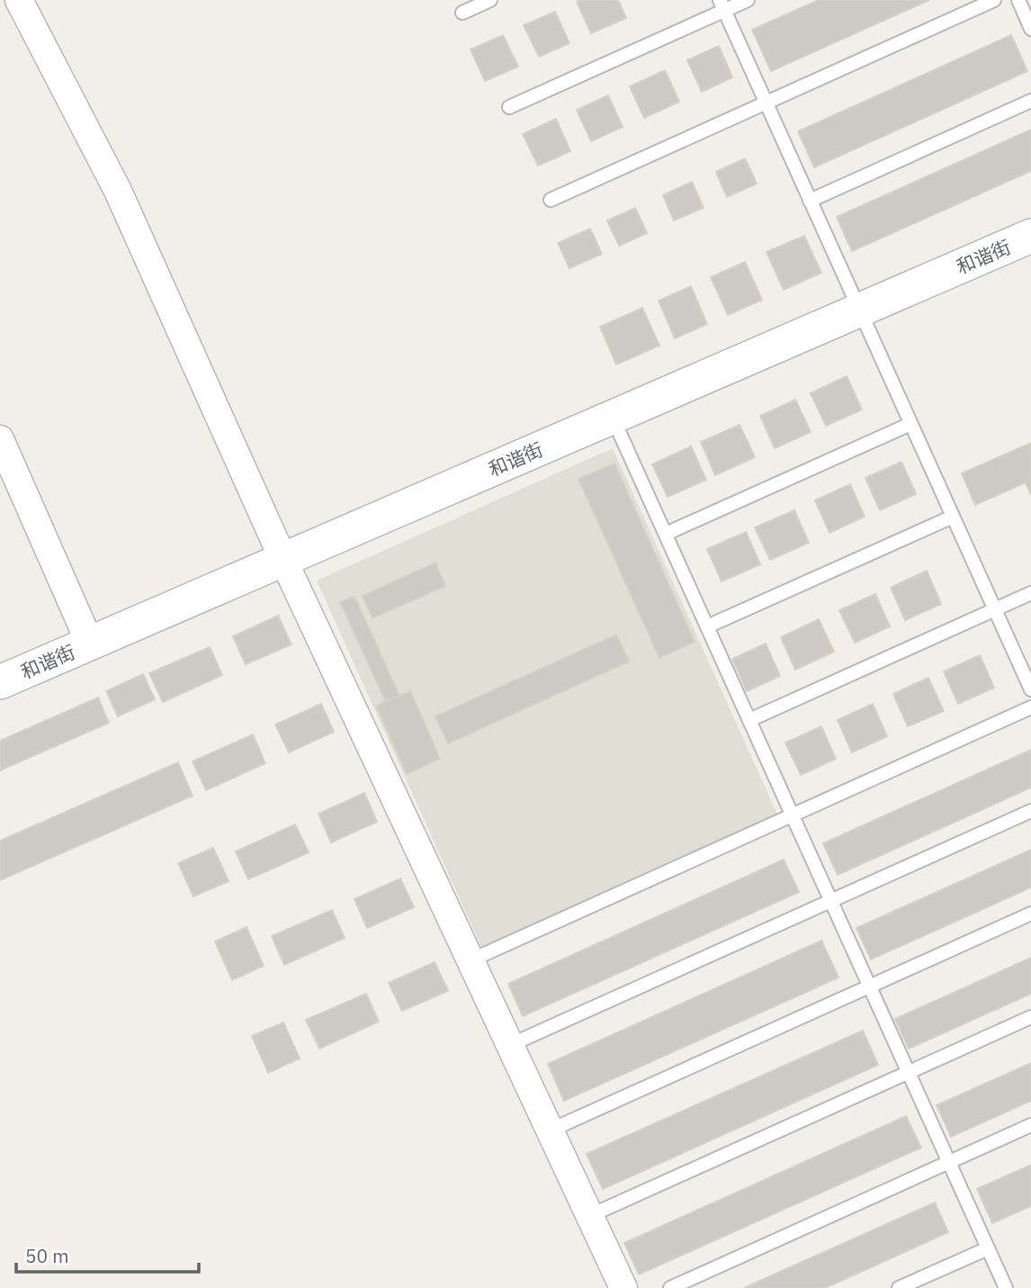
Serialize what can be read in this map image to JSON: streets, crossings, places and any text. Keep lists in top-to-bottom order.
{
  "streets": {
    "street": ["和谐街"]
  },
  "scale_bar": "50 m"
}
